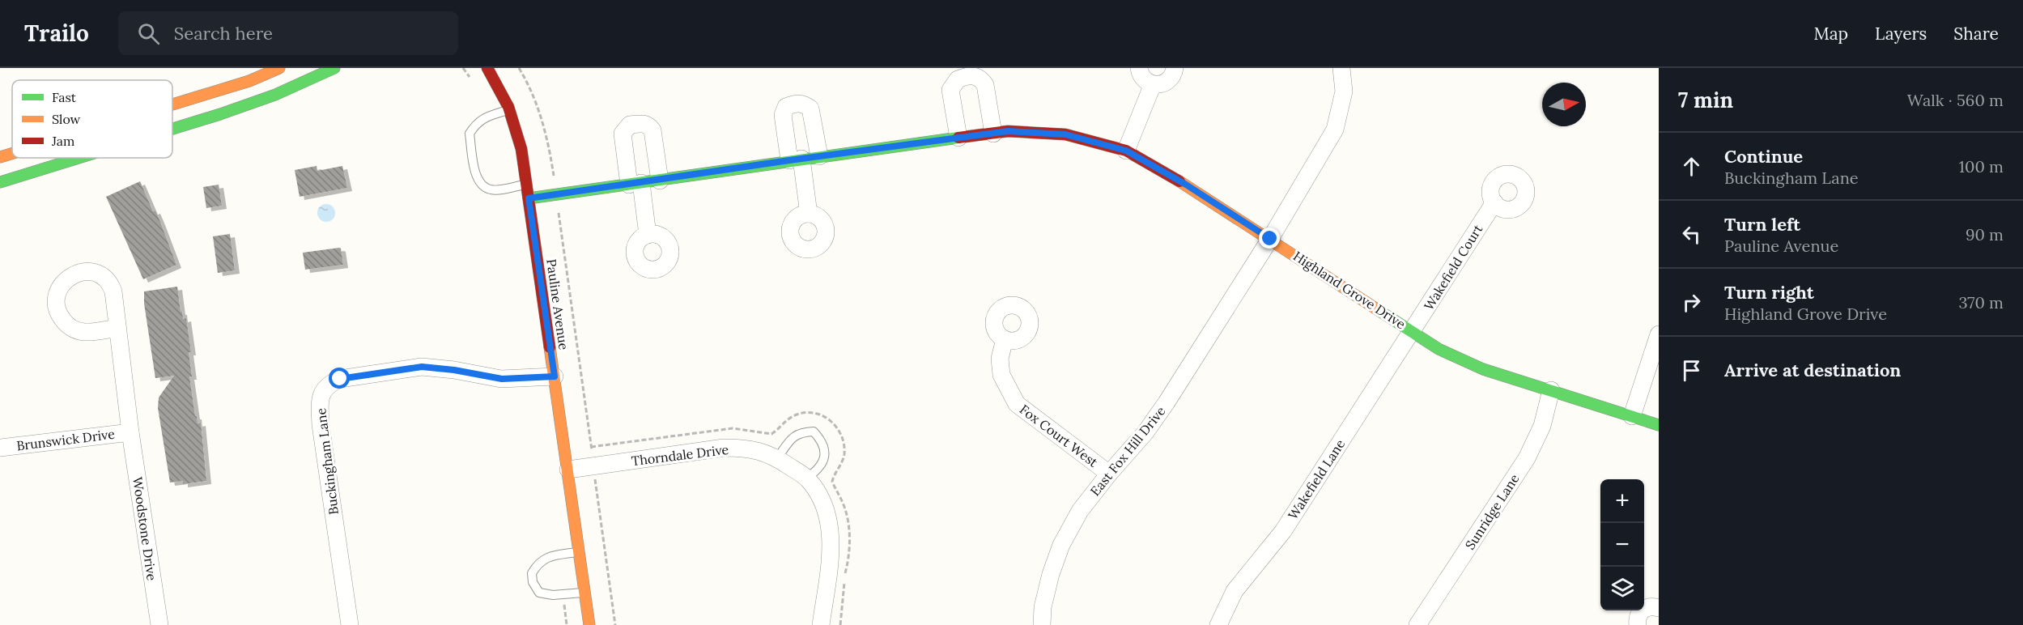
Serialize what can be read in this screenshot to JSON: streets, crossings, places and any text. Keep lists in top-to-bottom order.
{
  "streets": {
    "street": [
      "Wakefield Court",
      "Highland Grove Drive",
      "Pauline Avenue",
      "Fox Court West",
      "Brunswick Drive",
      "East Fox Hill Drive",
      "Thorndale Drive",
      "Buckingham Lane",
      "Wakefield Lane",
      "Sunridge Lane",
      "Woodstone Drive"
    ]
  },
  "crossings": [
    ["Wakefield Court", "Highland Grove Drive"],
    ["Wakefield Court", "Wakefield Lane"],
    ["Highland Grove Drive", "Pauline Avenue"],
    ["Highland Grove Drive", "East Fox Hill Drive"],
    ["Highland Grove Drive", "Wakefield Lane"],
    ["Highland Grove Drive", "Sunridge Lane"],
    ["Pauline Avenue", "Thorndale Drive"],
    ["Pauline Avenue", "Buckingham Lane"],
    ["Fox Court West", "East Fox Hill Drive"],
    ["Brunswick Drive", "Woodstone Drive"]
  ],
  "legend": ["Fast", "Slow", "Jam"],
  "north": "right",
  "page": {
    "header": "Trailo",
    "search": "Search here",
    "nav": ["Map", "Layers", "Share"],
    "heading": ["7 min", "Walk · 560 m"],
    "list": [
      ["Continue", "Buckingham Lane", "100 m"],
      ["Turn left", "Pauline Avenue", "90 m"],
      ["Turn right", "Highland Grove Drive", "370 m"],
      "Arrive at destination"
    ],
    "map_buttons": ["+", "−"]
  }
}
